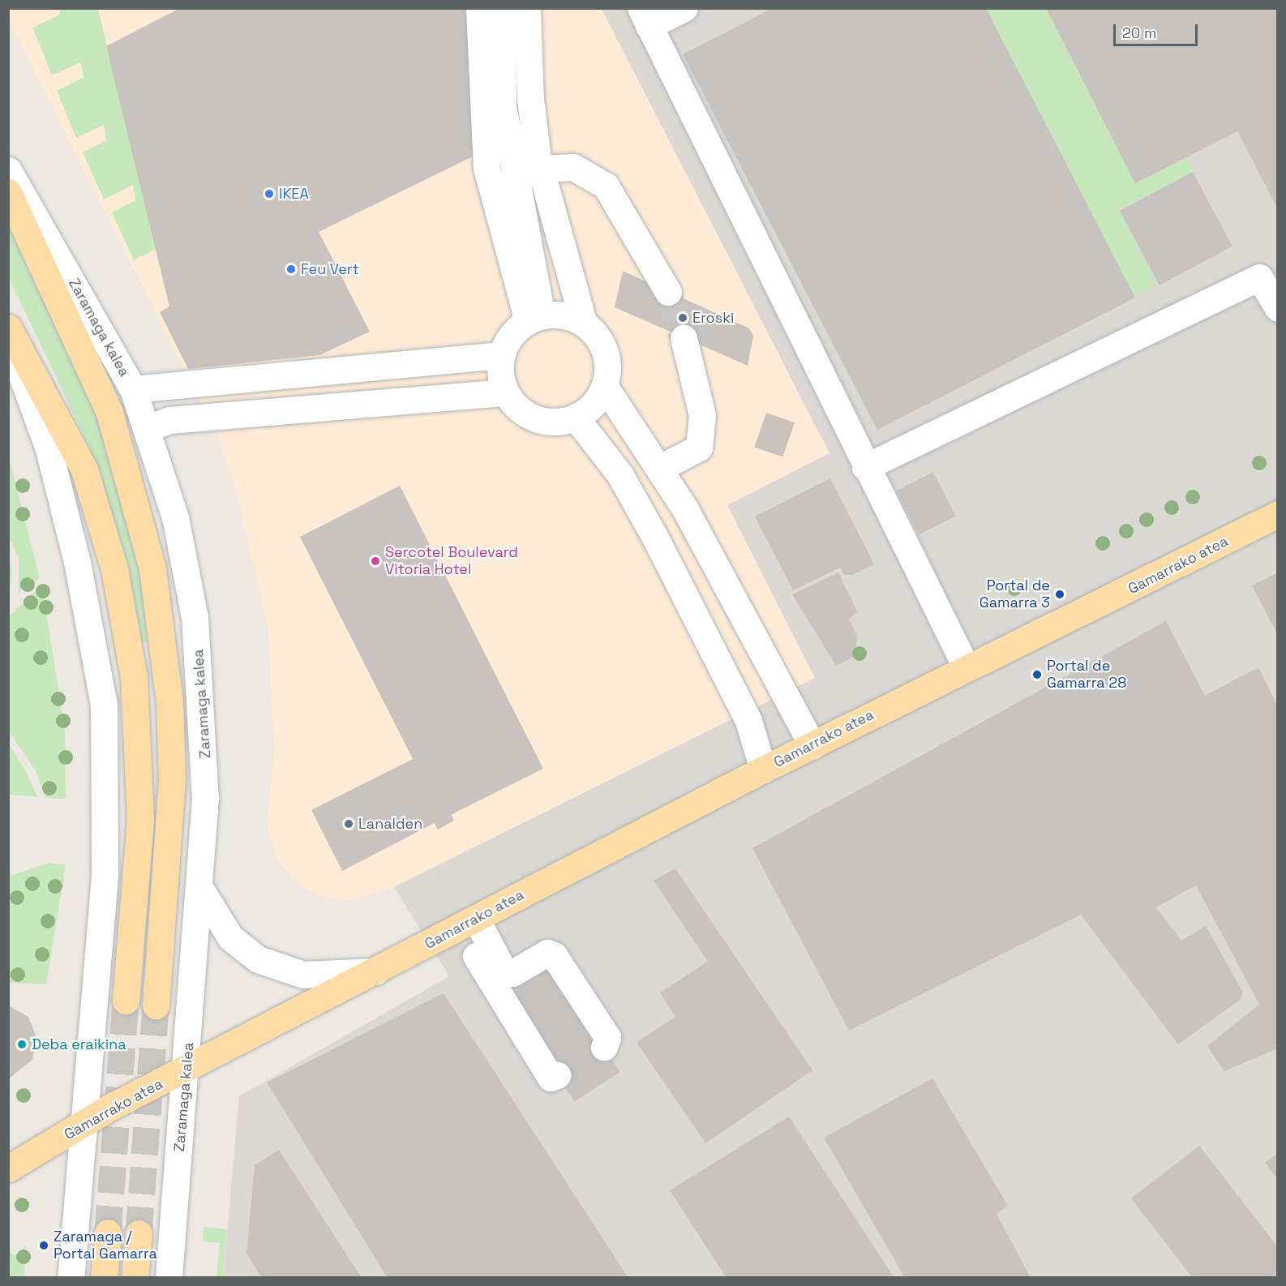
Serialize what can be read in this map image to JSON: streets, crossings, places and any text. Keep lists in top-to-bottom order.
{
  "streets": {
    "main road": ["Zaramaga kalea", "Gamarrako atea"]
  },
  "crossings": [
    ["Zaramaga kalea", "Gamarrako atea"]
  ],
  "places": [
    "IKEA",
    "Feu Vert",
    "Eroski",
    "Sercotel Boulevard Vitoria Hotel",
    "Portal de Gamarra 3",
    "Portal de Gamarra 28",
    "Lanalden",
    "Deba eraikina",
    "Zaramaga / Portal Gamarra"
  ],
  "scale_bar": "20 m"
}
